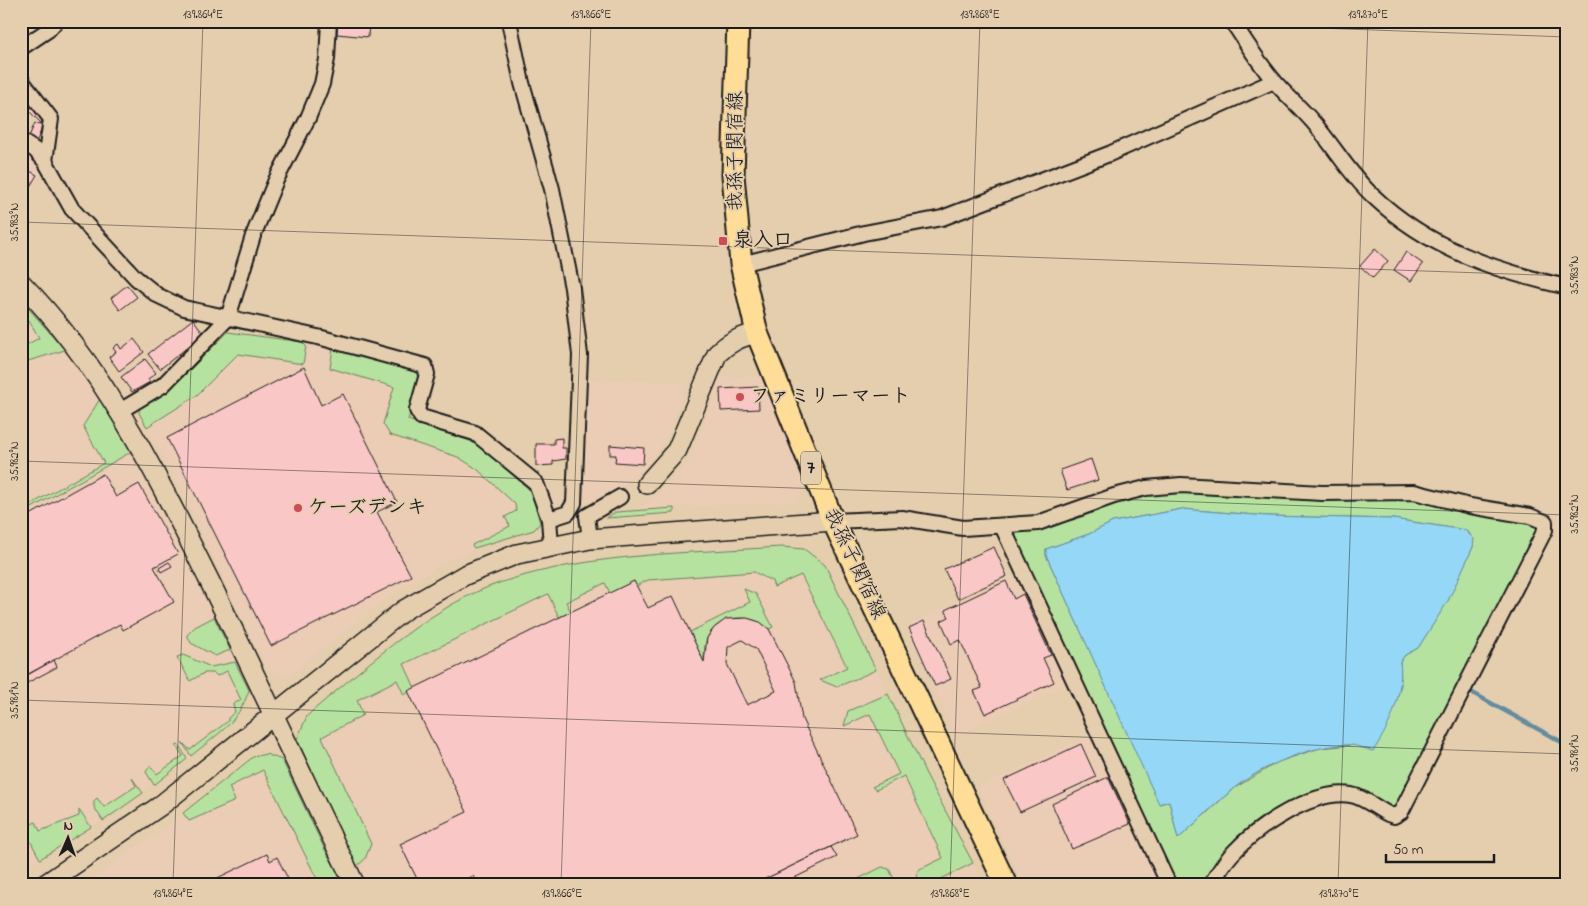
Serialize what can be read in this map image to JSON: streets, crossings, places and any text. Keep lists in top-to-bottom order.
{
  "streets": {
    "main road": ["我孫子関宿線", "7"]
  },
  "places": {
    "transit": ["泉入口"],
    "other": ["ファミリーマート", "ケーズデンキ"]
  },
  "scale_bar": "50 m",
  "north": "top",
  "coordinates": [
    "139.864°E",
    "139.866°E",
    "139.868°E",
    "139.870°E",
    "35.983°N",
    "35.982°N",
    "35.981°N"
  ]
}
